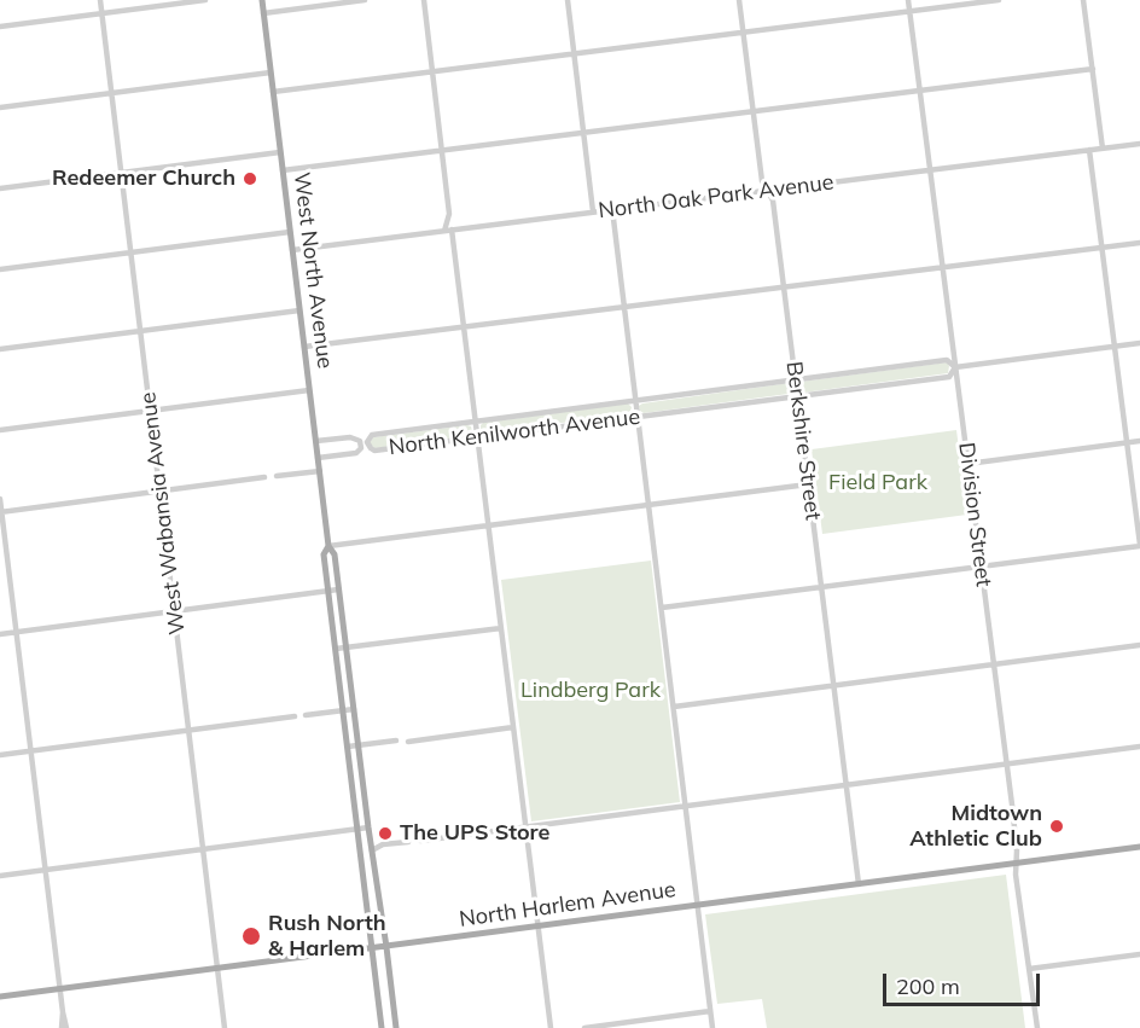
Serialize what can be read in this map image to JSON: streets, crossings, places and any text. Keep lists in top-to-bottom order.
{
  "streets": {
    "main road": ["West North Avenue", "North Harlem Avenue"],
    "street": [
      "North Oak Park Avenue",
      "North Kenilworth Avenue",
      "Berkshire Street",
      "West Wabansia Avenue",
      "Division Street"
    ]
  },
  "crossings": [
    ["North Oak Park Avenue", "West North Avenue"],
    ["North Oak Park Avenue", "Berkshire Street"],
    ["North Oak Park Avenue", "Division Street"],
    ["West North Avenue", "North Kenilworth Avenue"],
    ["West North Avenue", "North Harlem Avenue"],
    ["North Kenilworth Avenue", "Berkshire Street"],
    ["North Kenilworth Avenue", "Division Street"],
    ["Berkshire Street", "North Harlem Avenue"],
    ["West Wabansia Avenue", "North Harlem Avenue"],
    ["Division Street", "North Harlem Avenue"]
  ],
  "parks": ["Field Park", "Lindberg Park"],
  "places": [
    "Redeemer Church",
    "Midtown Athletic Club",
    "The UPS Store",
    "Rush North & Harlem"
  ],
  "scale_bar": "200 m"
}
